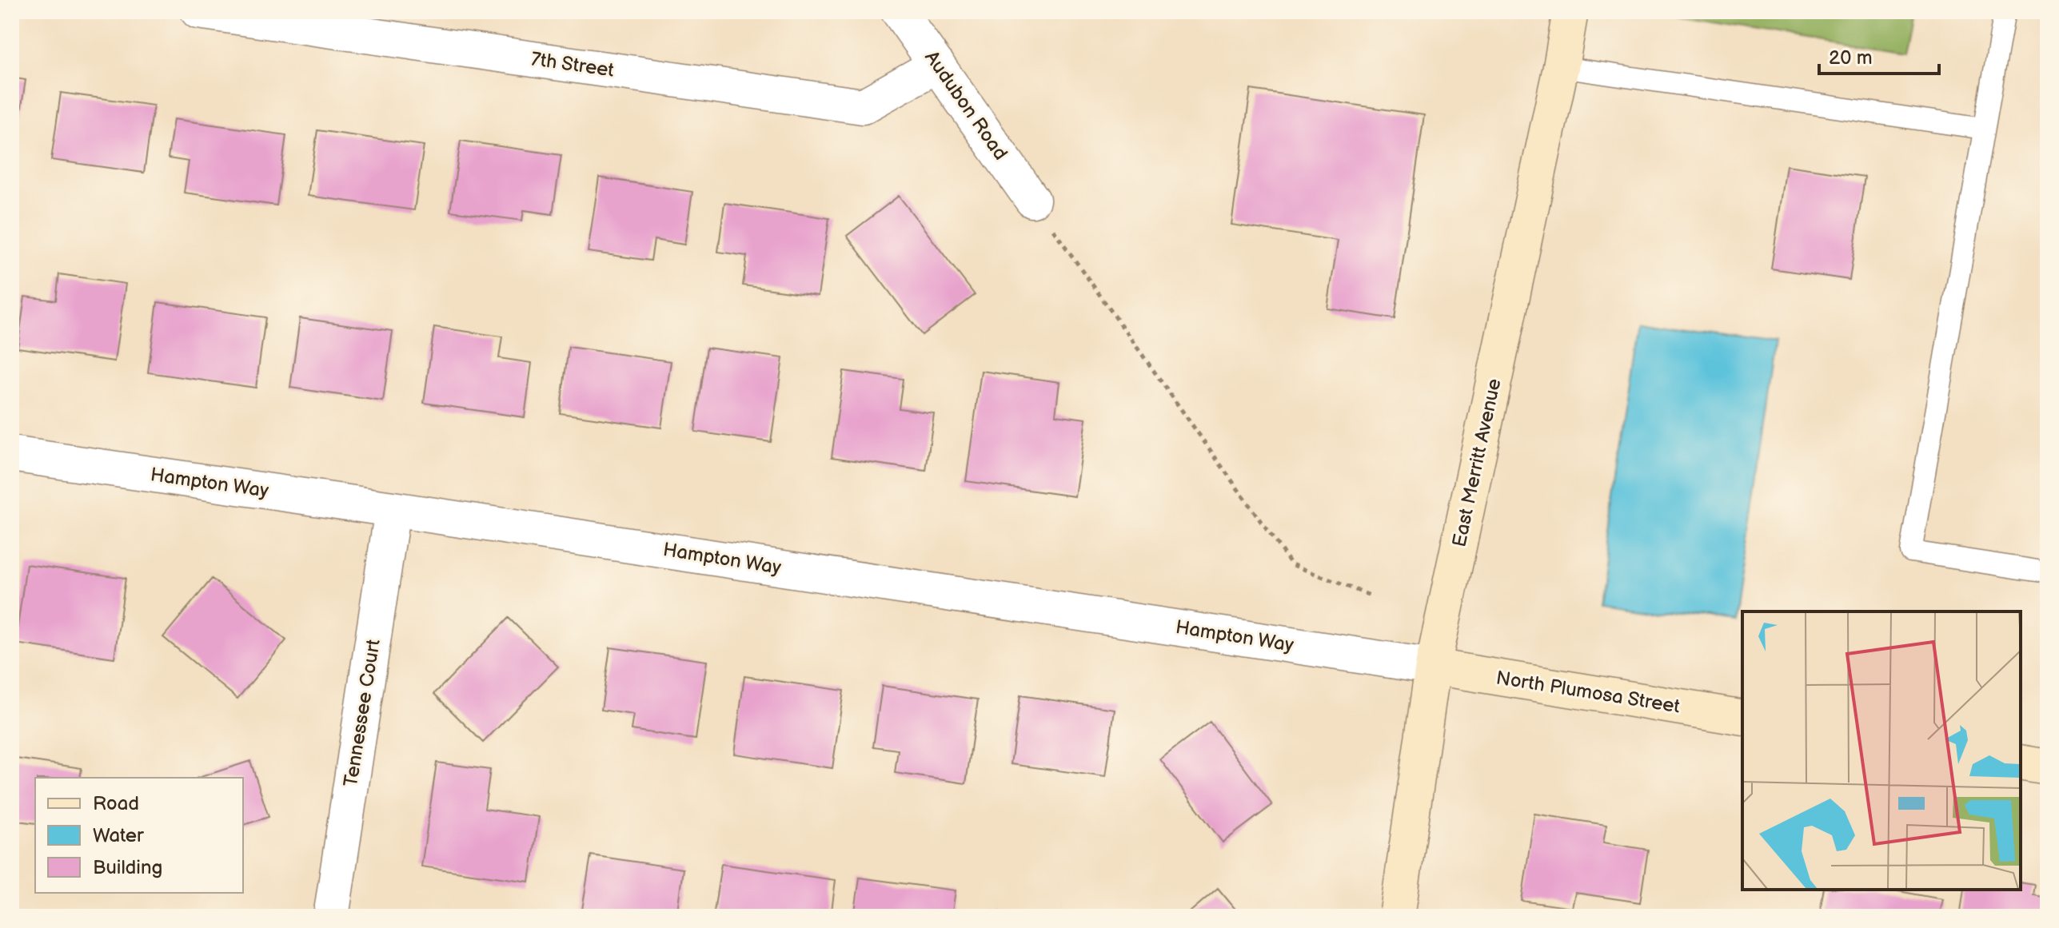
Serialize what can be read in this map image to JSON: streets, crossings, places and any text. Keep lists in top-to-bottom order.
{
  "streets": {
    "street": [
      "7th Street",
      "Audubon Road",
      "East Merritt Avenue",
      "Hampton Way",
      "North Plumosa Street",
      "Tennessee Court"
    ]
  },
  "crossings": [
    ["7th Street", "Audubon Road"],
    ["East Merritt Avenue", "Hampton Way"],
    ["East Merritt Avenue", "North Plumosa Street"],
    ["Hampton Way", "North Plumosa Street"],
    ["Hampton Way", "Tennessee Court"]
  ],
  "legend": ["Road", "Water", "Building"],
  "scale_bar": "20 m"
}
